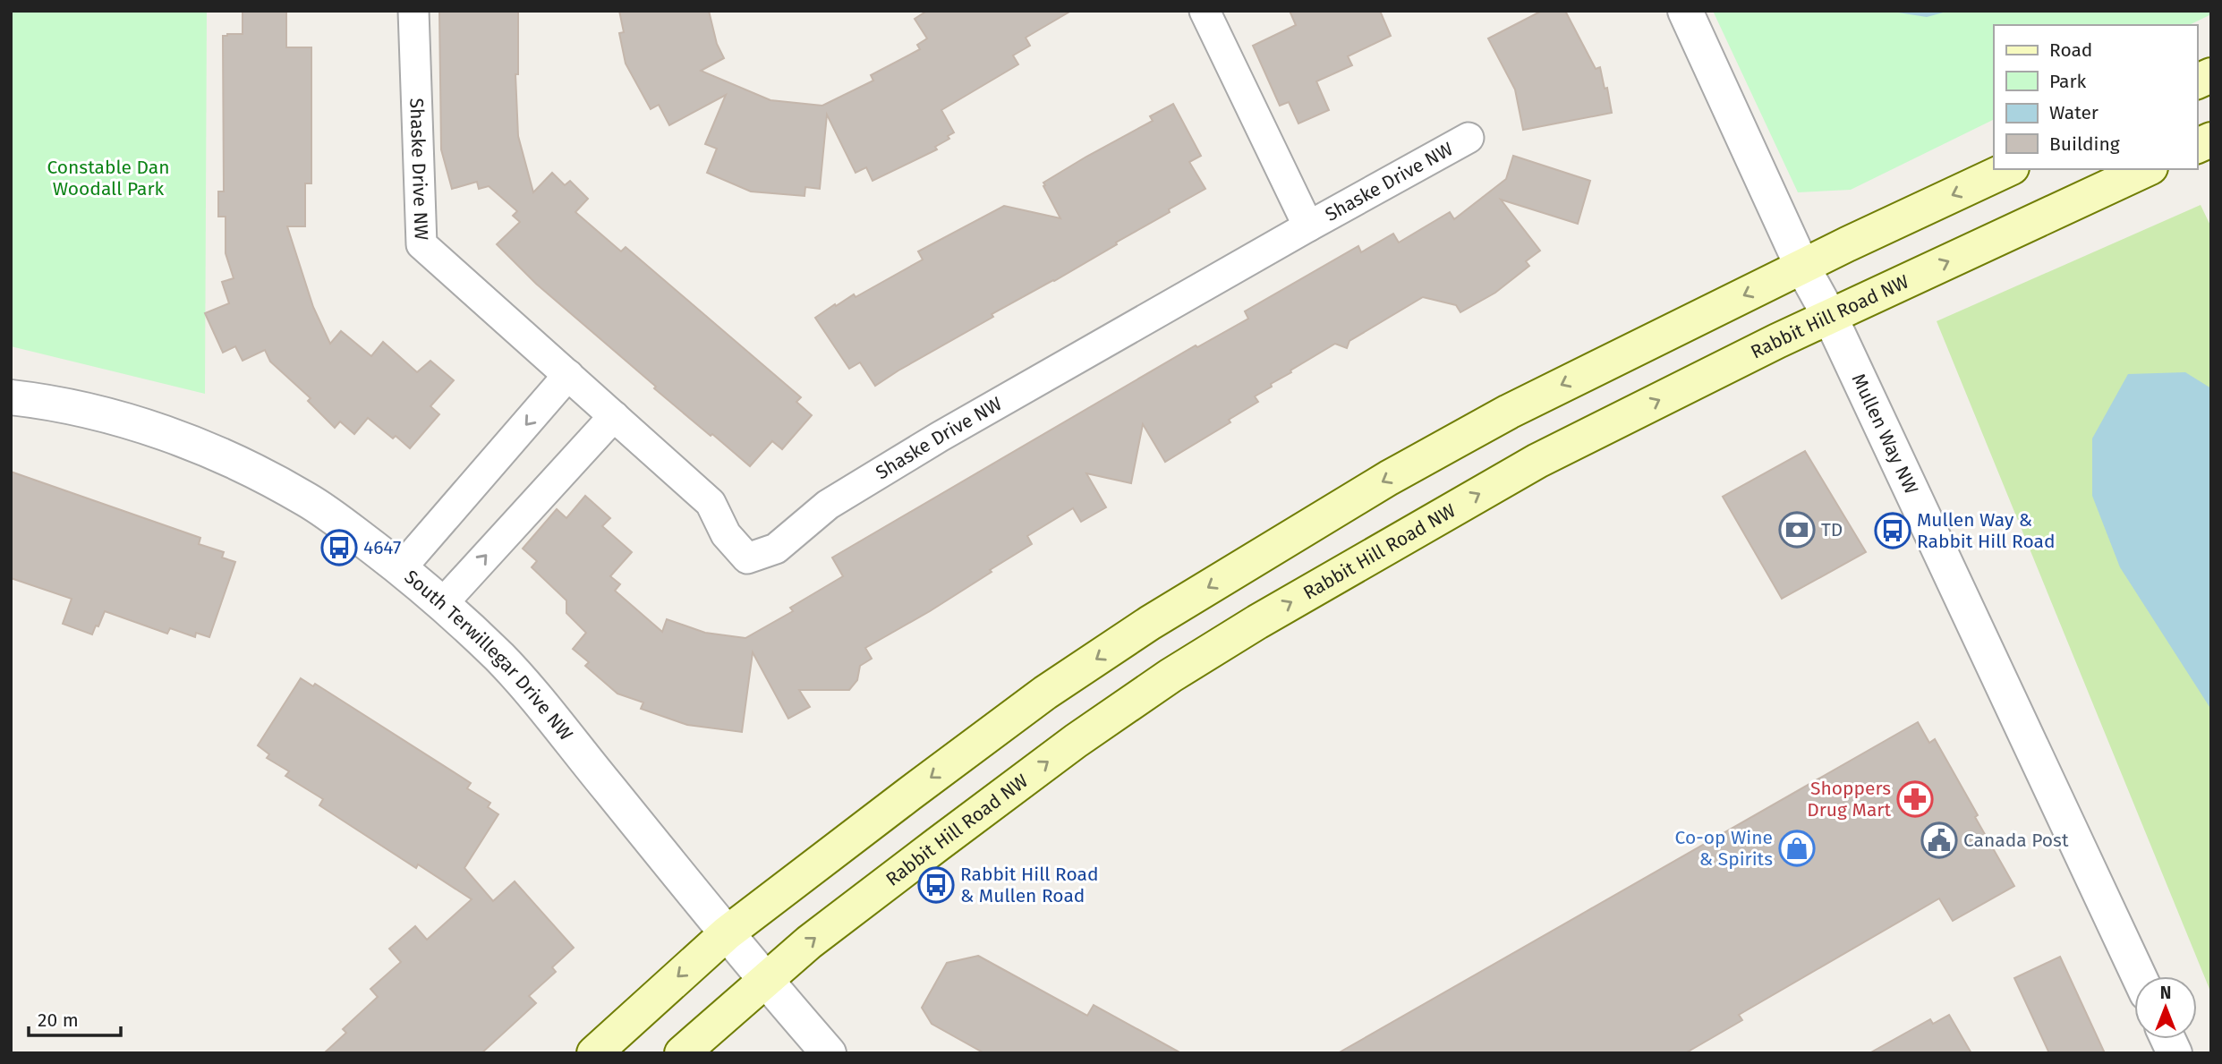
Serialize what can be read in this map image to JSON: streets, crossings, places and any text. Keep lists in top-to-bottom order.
{
  "streets": {
    "main road": ["Rabbit Hill Road NW"],
    "street": ["Shaske Drive NW", "Mullen Way NW", "South Terwillegar Drive NW"]
  },
  "crossings": [
    ["Rabbit Hill Road NW", "Mullen Way NW"],
    ["Rabbit Hill Road NW", "South Terwillegar Drive NW"]
  ],
  "parks": ["Constable Dan Woodall Park"],
  "places": {
    "bank": ["TD"],
    "bus stop": ["Mullen Way & Rabbit Hill Road", "4647", "Rabbit Hill Road & Mullen Road"],
    "pharmacy": ["Shoppers Drug Mart"],
    "public building": ["Canada Post"],
    "shop": ["Co-op Wine & Spirits"]
  },
  "legend": [
    "Road",
    "Park",
    "Water",
    "Building"
  ],
  "scale_bar": "20 m",
  "north": "top"
}
